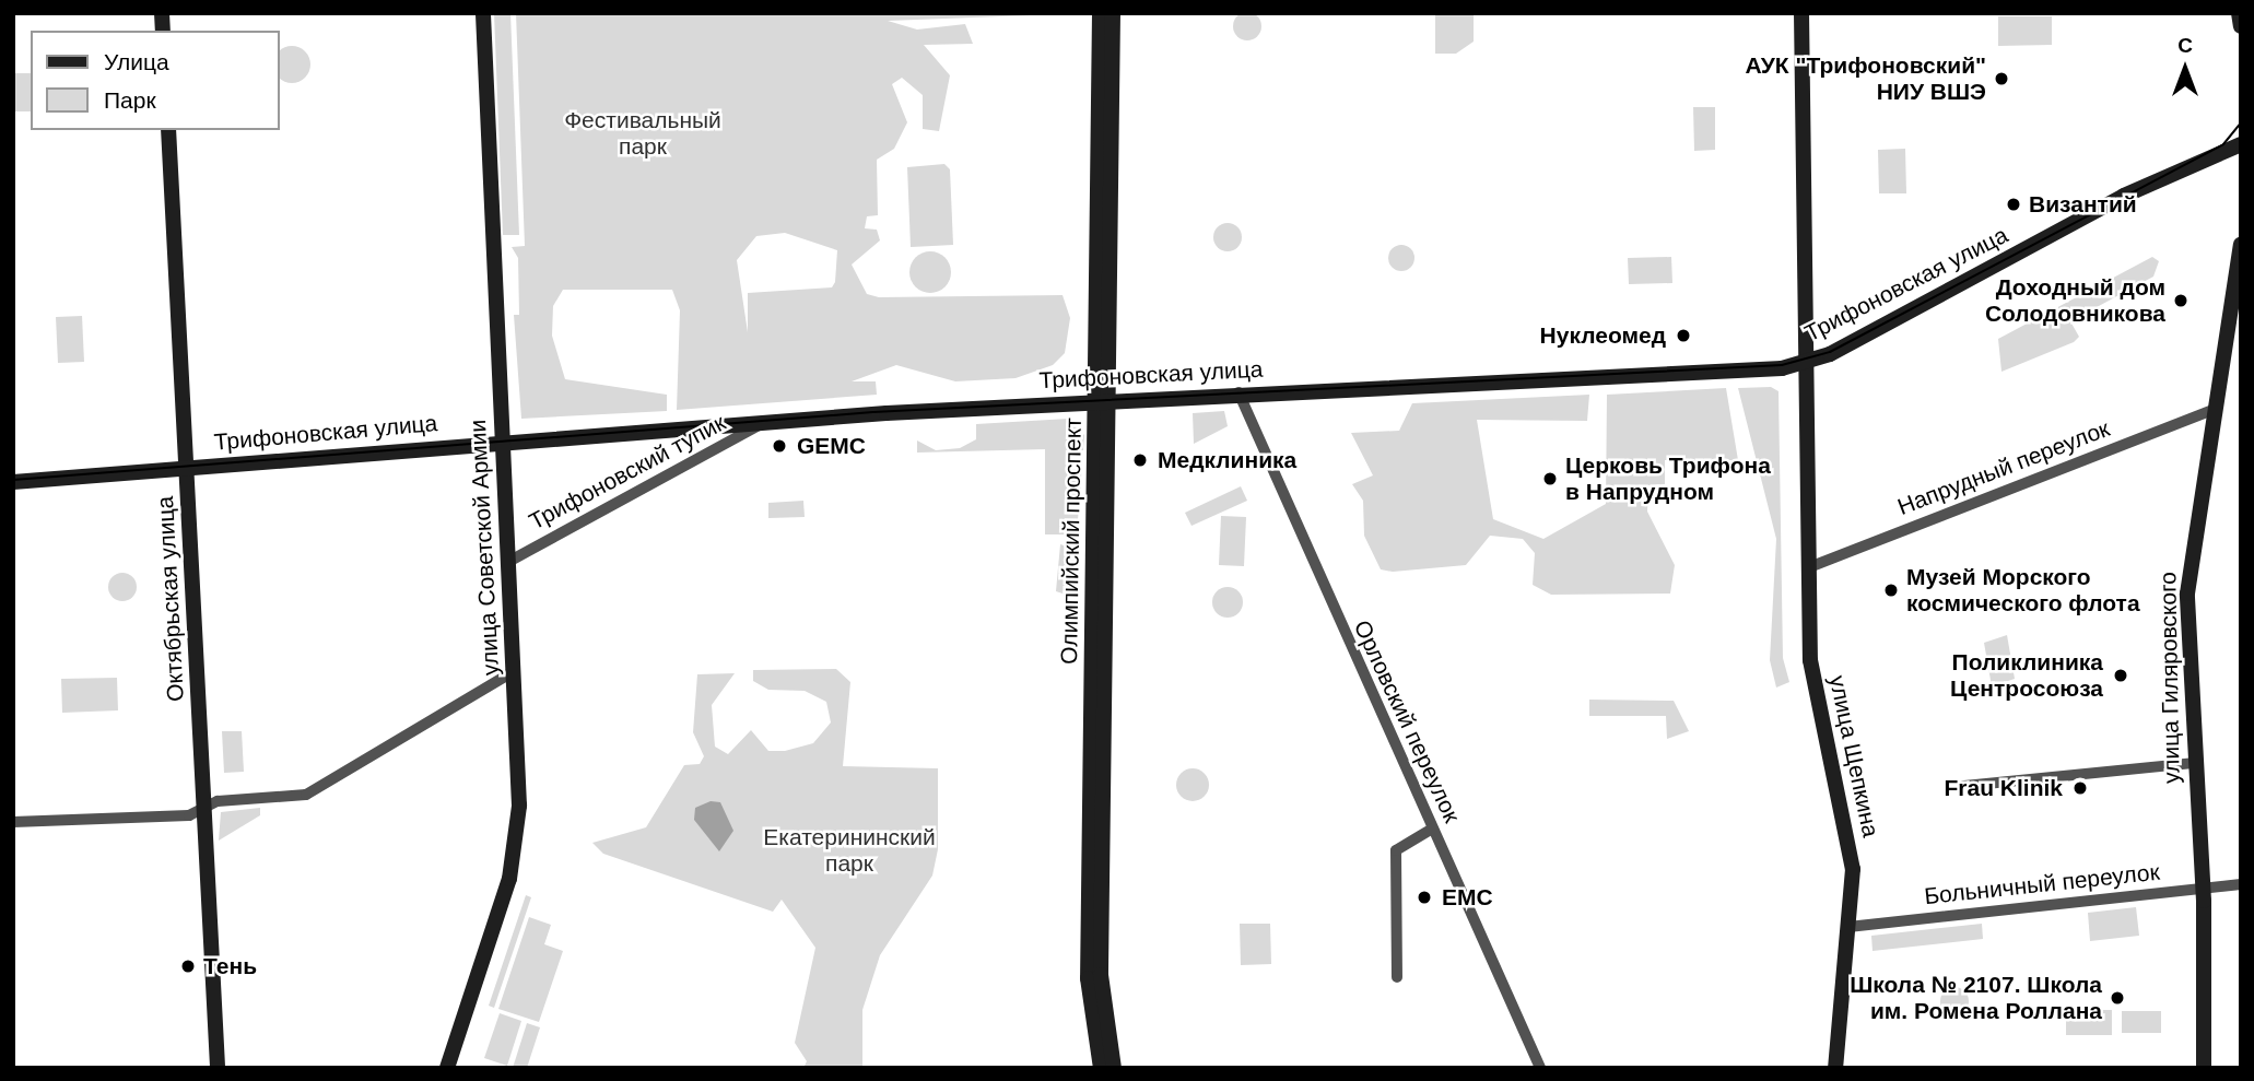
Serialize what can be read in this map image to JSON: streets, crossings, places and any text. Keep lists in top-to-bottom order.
{
  "streets": {
    "street": [
      "Трифоновская улица",
      "Напрудный переулок",
      "Трифоновский тупик",
      "Олимпийский проспект",
      "улица Советской Армии",
      "Октябрьская улица",
      "улица Гиляровского",
      "Орловский переулок",
      "улица Щепкина",
      "Больничный переулок"
    ]
  },
  "crossings": [
    ["Трифоновская улица", "Трифоновский тупик"],
    ["Трифоновская улица", "Олимпийский проспект"],
    ["Трифоновская улица", "улица Советской Армии"],
    ["Трифоновская улица", "Октябрьская улица"],
    ["Трифоновская улица", "Орловский переулок"],
    ["Трифоновская улица", "улица Щепкина"],
    ["Напрудный переулок", "улица Гиляровского"],
    ["Напрудный переулок", "улица Щепкина"],
    ["Трифоновский тупик", "улица Советской Армии"],
    ["улица Гиляровского", "Больничный переулок"],
    ["улица Щепкина", "Больничный переулок"]
  ],
  "parks": ["Фестивальный парк", "Екатерининский парк"],
  "places": [
    "АУК \"Трифоновский\" НИУ ВШЭ",
    "Византий",
    "Доходный дом Солодовникова",
    "Нуклеомед",
    "GEMC",
    "Медклиника",
    "Церковь Трифона в Напрудном",
    "Музей Морского космического флота",
    "Поликлиника Центросоюза",
    "Frau Klinik",
    "EMC",
    "Тень",
    "Школа № 2107. Школа им. Ромена Роллана"
  ],
  "legend": ["Улица", "Парк"],
  "north": "top"
}
